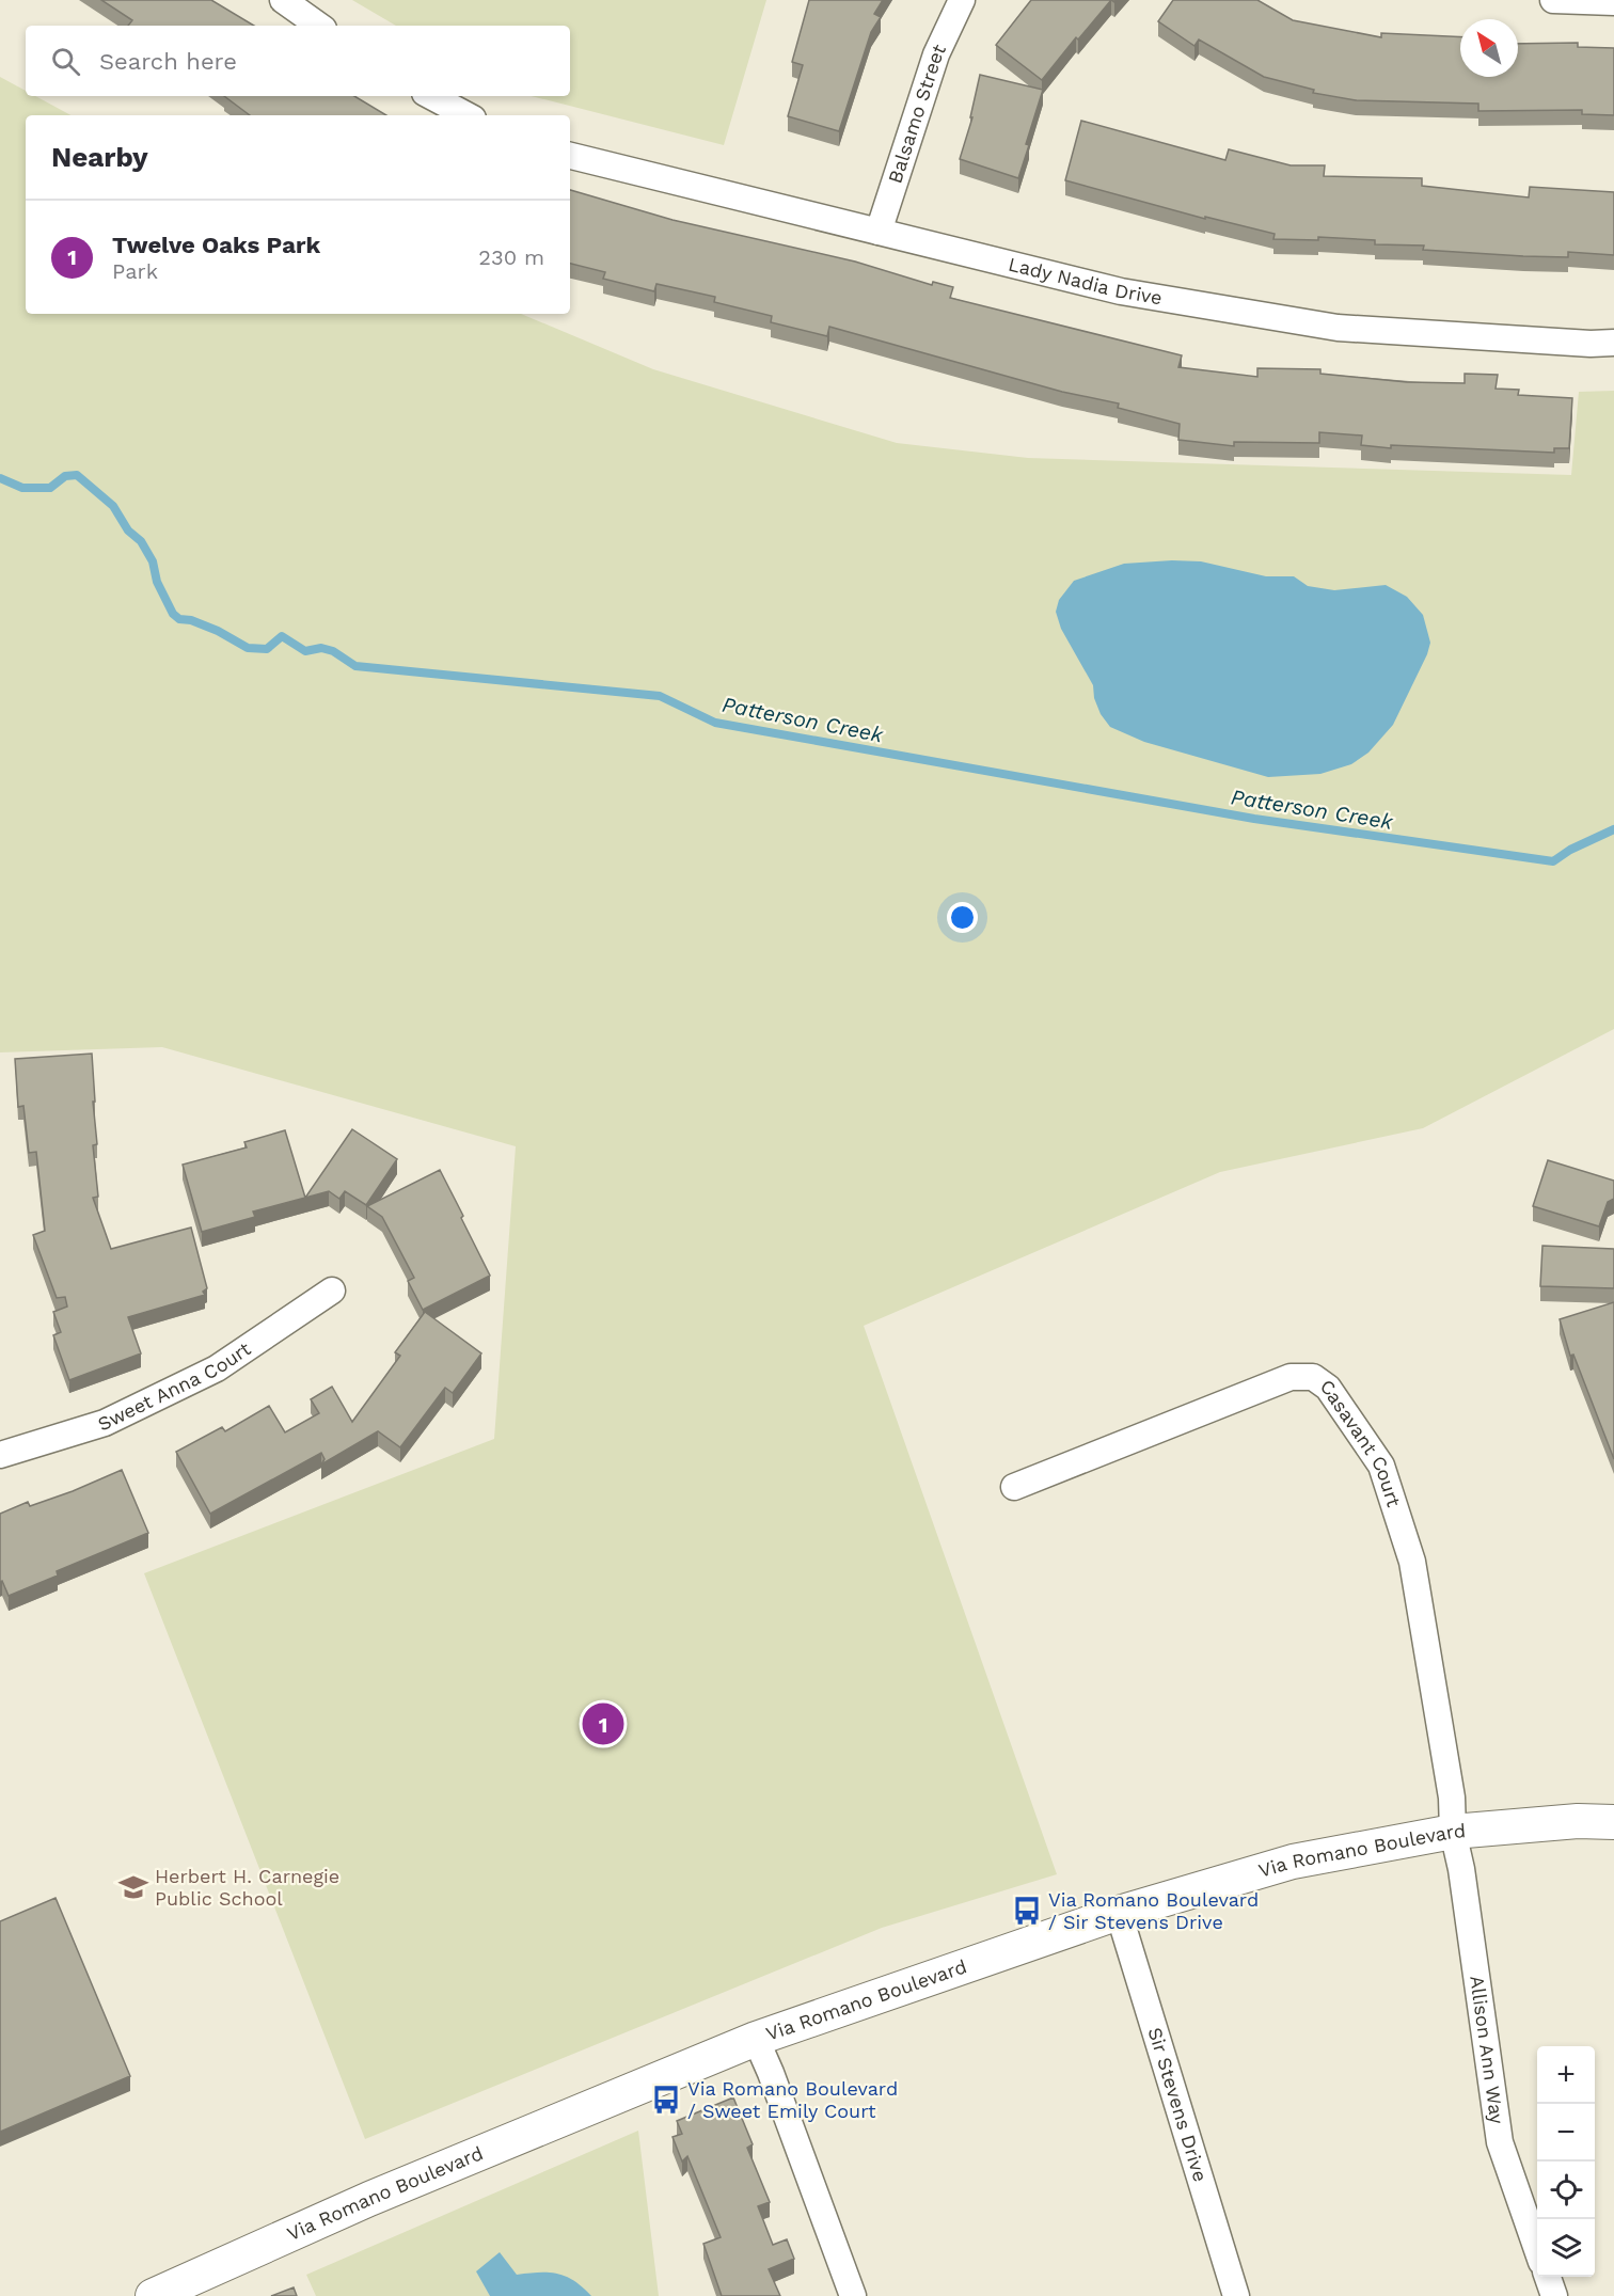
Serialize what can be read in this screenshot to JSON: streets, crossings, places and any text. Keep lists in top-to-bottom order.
{
  "streets": {
    "street": [
      "Balsamo Street",
      "Lady Nadia Drive",
      "Sweet Anna Court",
      "Casavant Court",
      "Via Romano Boulevard",
      "Allison Ann Way",
      "Sir Stevens Drive"
    ]
  },
  "crossings": [
    ["Balsamo Street", "Lady Nadia Drive"],
    ["Casavant Court", "Via Romano Boulevard"],
    ["Casavant Court", "Allison Ann Way"],
    ["Via Romano Boulevard", "Allison Ann Way"],
    ["Via Romano Boulevard", "Sir Stevens Drive"]
  ],
  "water": ["Patterson Creek"],
  "places": {
    "school or university": ["Herbert H. Carnegie Public School"],
    "bus stop": ["Via Romano Boulevard / Sir Stevens Drive", "Via Romano Boulevard / Sweet Emily Court"]
  },
  "north": "top left",
  "page": {
    "search": "Search here",
    "heading": "Nearby",
    "list": [
      {
        "mark": "1",
        "name": "Twelve Oaks Park",
        "note": "Park",
        "value": "230 m"
      }
    ],
    "pins": "1",
    "map_buttons": ["+", "−"]
  }
}
